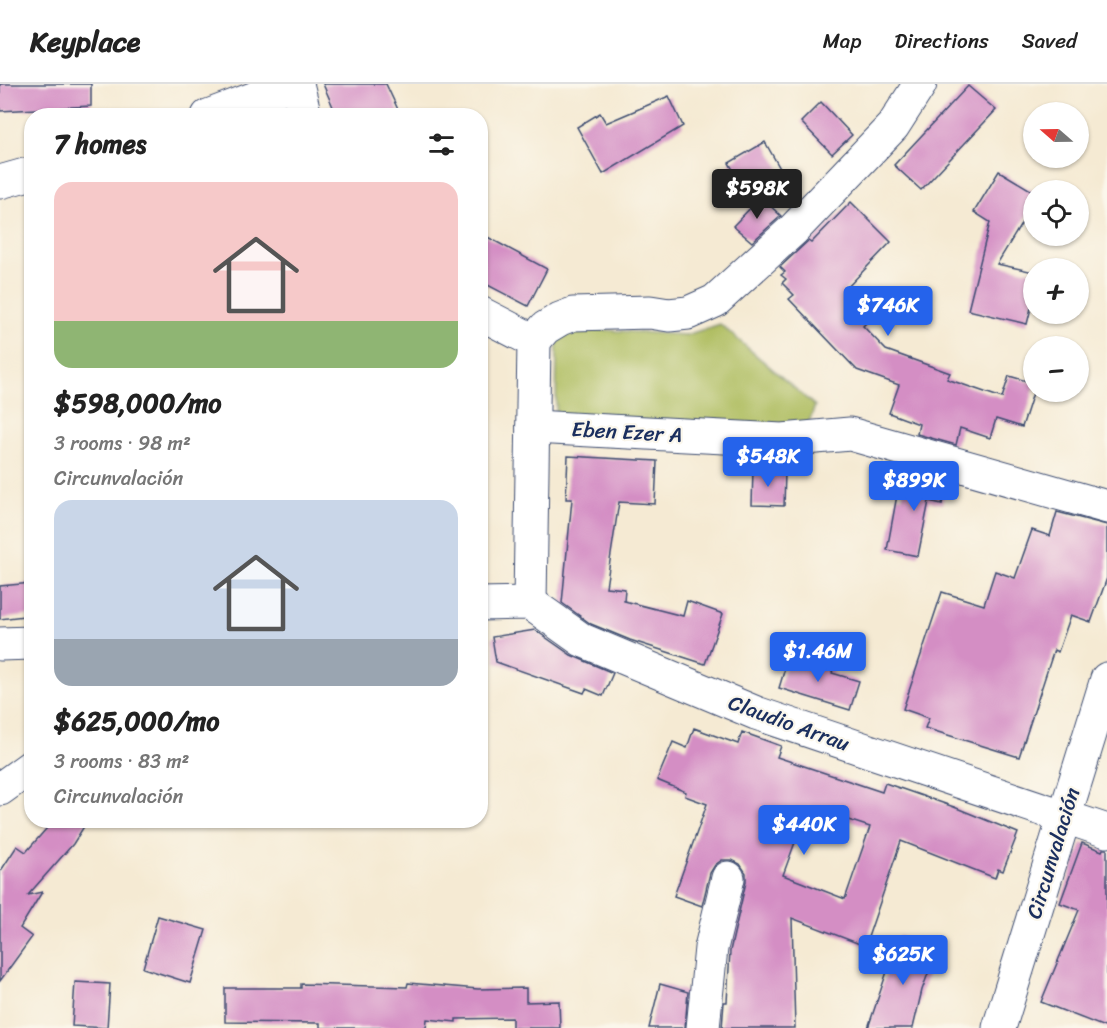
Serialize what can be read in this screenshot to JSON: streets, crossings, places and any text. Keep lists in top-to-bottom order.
{
  "streets": {
    "street": ["Eben Ezer A", "Claudio Arrau", "Circunvalación"]
  },
  "crossings": [
    ["Claudio Arrau", "Circunvalación"]
  ],
  "north": "left",
  "page": {
    "header": "Keyplace",
    "nav": ["Map", "Directions", "Saved"],
    "map_buttons": ["+", "−"],
    "heading": "7 homes",
    "price": [
      "$598K",
      "$746K",
      "$548K",
      "$899K",
      "$1.46M",
      "$440K",
      "$625K"
    ],
    "list": [
      {
        "name": "$598,000/mo",
        "note": "3 rooms · 98 m² · Circunvalación"
      },
      {
        "name": "$625,000/mo",
        "note": "3 rooms · 83 m² · Circunvalación"
      }
    ]
  }
}
